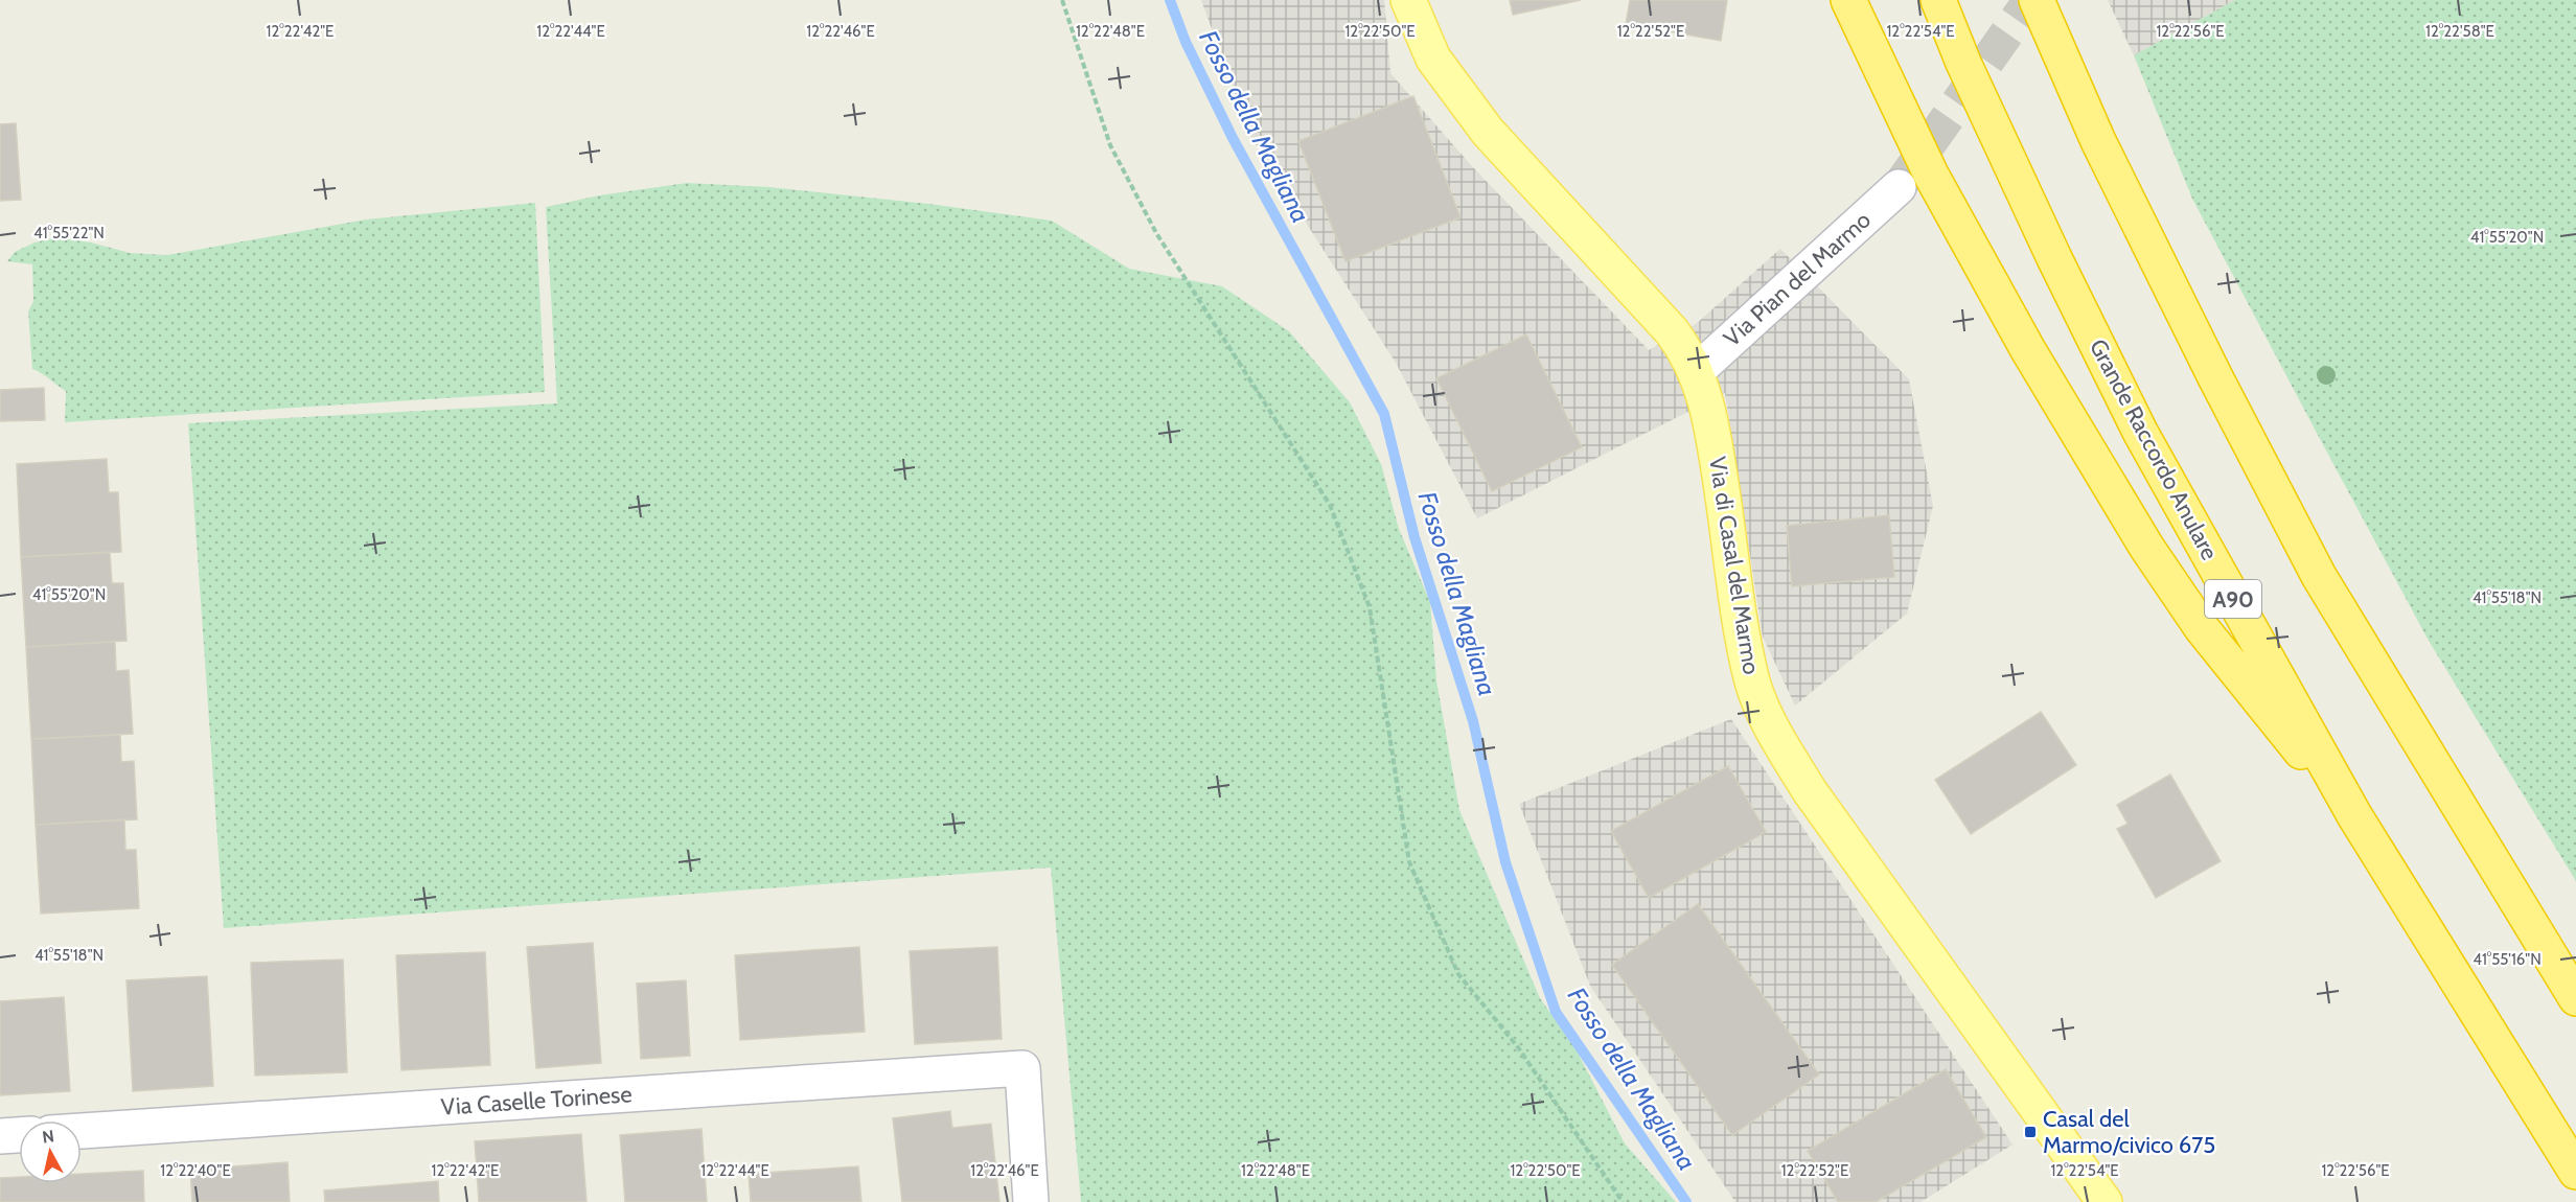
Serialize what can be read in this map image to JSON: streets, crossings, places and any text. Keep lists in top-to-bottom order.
{
  "streets": {
    "highway": ["Grande Raccordo Anulare", "A90"],
    "main road": ["Via di Casal del Marmo"],
    "street": ["Via Pian del Marmo", "Via Caselle Torinese"]
  },
  "crossings": [
    ["Via Pian del Marmo", "Via di Casal del Marmo"]
  ],
  "water": ["Fosso della Magliana"],
  "places": {
    "transit": ["Casal del Marmo/civico 675"]
  },
  "north": "top",
  "coordinates": [
    "12°22'42\"E",
    "12°22'44\"E",
    "12°22'46\"E",
    "12°22'48\"E",
    "12°22'50\"E",
    "12°22'52\"E",
    "12°22'54\"E",
    "12°22'56\"E",
    "12°22'58\"E",
    "41°55'22\"N",
    "41°55'20\"N",
    "41°55'18\"N",
    "41°55'16\"N",
    "12°22'40\"E"
  ]
}
